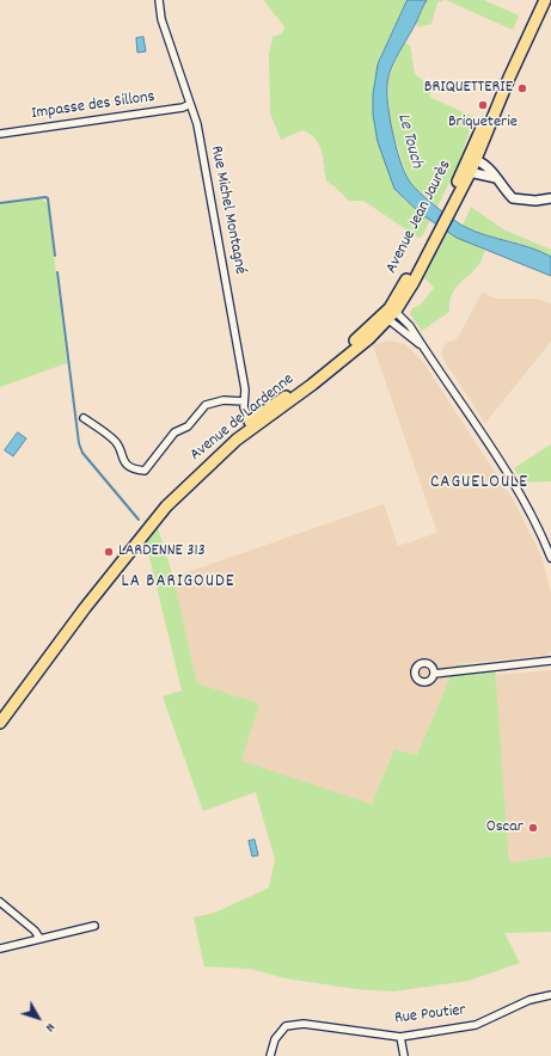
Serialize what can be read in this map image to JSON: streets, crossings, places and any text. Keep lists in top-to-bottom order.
{
  "streets": {
    "main road": ["Avenue Jean Jaurès", "Avenue de Lardenne"],
    "street": ["Impasse des Sillons", "Rue Michel Montagné", "Rue Poutier"]
  },
  "crossings": [
    ["Impasse des Sillons", "Rue Michel Montagné"],
    ["Rue Michel Montagné", "Avenue de Lardenne"],
    ["Avenue Jean Jaurès", "Avenue de Lardenne"]
  ],
  "districts": ["CAGUELOULE", "LA BARIGOUDE"],
  "water": ["Le Touch"],
  "places": [
    "BRIQUETTERIE",
    "Briqueterie",
    "LARDENNE 313",
    "Oscar"
  ],
  "north": "bottom right"
}
